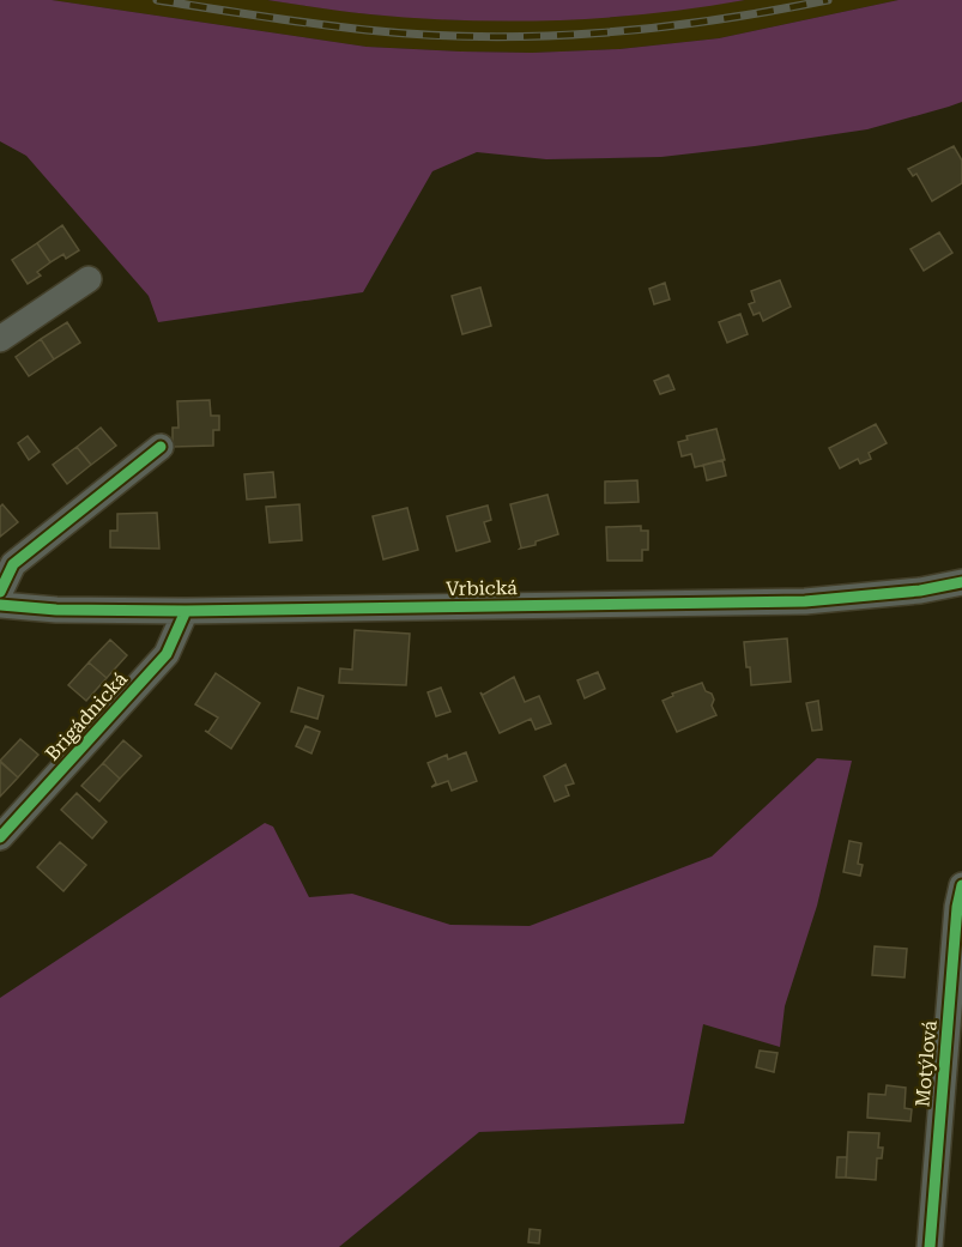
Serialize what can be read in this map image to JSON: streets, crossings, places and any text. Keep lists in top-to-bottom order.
{
  "streets": {
    "street": ["Vrbická", "Brigádnická", "Motýlová"]
  },
  "crossings": [
    ["Vrbická", "Brigádnická"]
  ]
}
